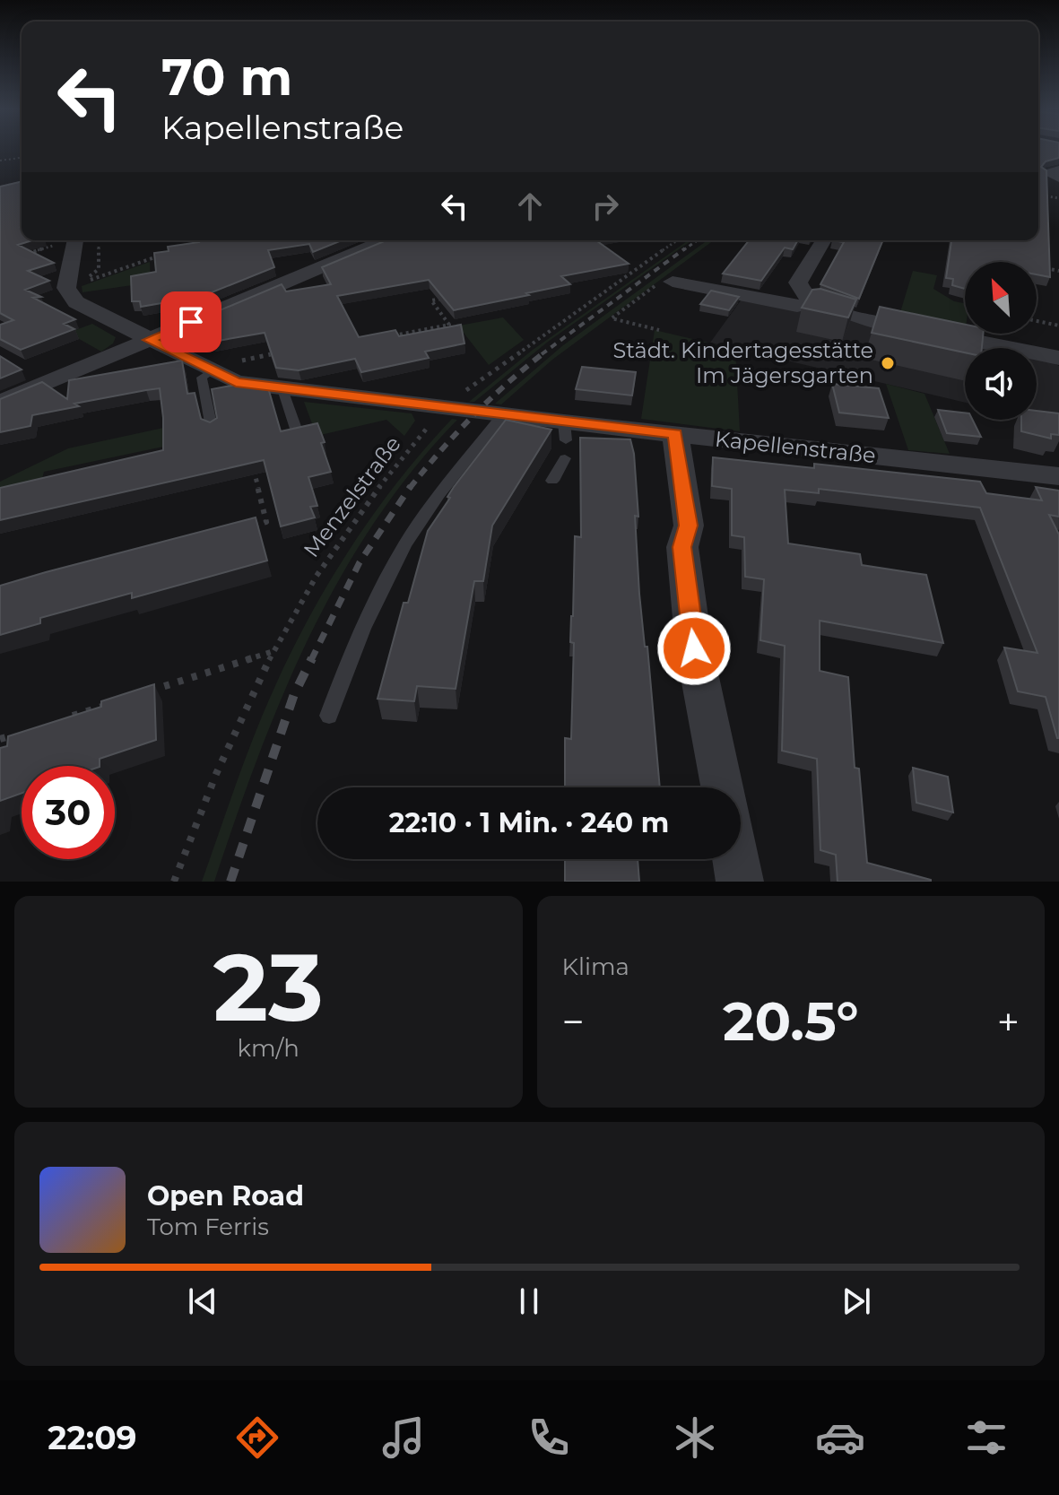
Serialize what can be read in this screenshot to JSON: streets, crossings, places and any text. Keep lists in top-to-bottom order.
{
  "streets": {
    "street": ["Kapellenstraße"],
    "path": ["Menzelstraße"]
  },
  "crossings": [
    ["Kapellenstraße", "Menzelstraße"]
  ],
  "places": ["Städt. Kindertagesstätte Im Jägersgarten"],
  "north": "top left",
  "page": {
    "turn": ["70 m", "Kapellenstraße"],
    "limit": "30",
    "trip": "22:10 · 1 Min. · 240 m",
    "tile": [
      ["23", "km/h"],
      "Klima"
    ],
    "heat": ["−", "20.5°", "+"],
    "song": ["Open Road", "Tom Ferris"],
    "tabs": "22:09"
  }
}
